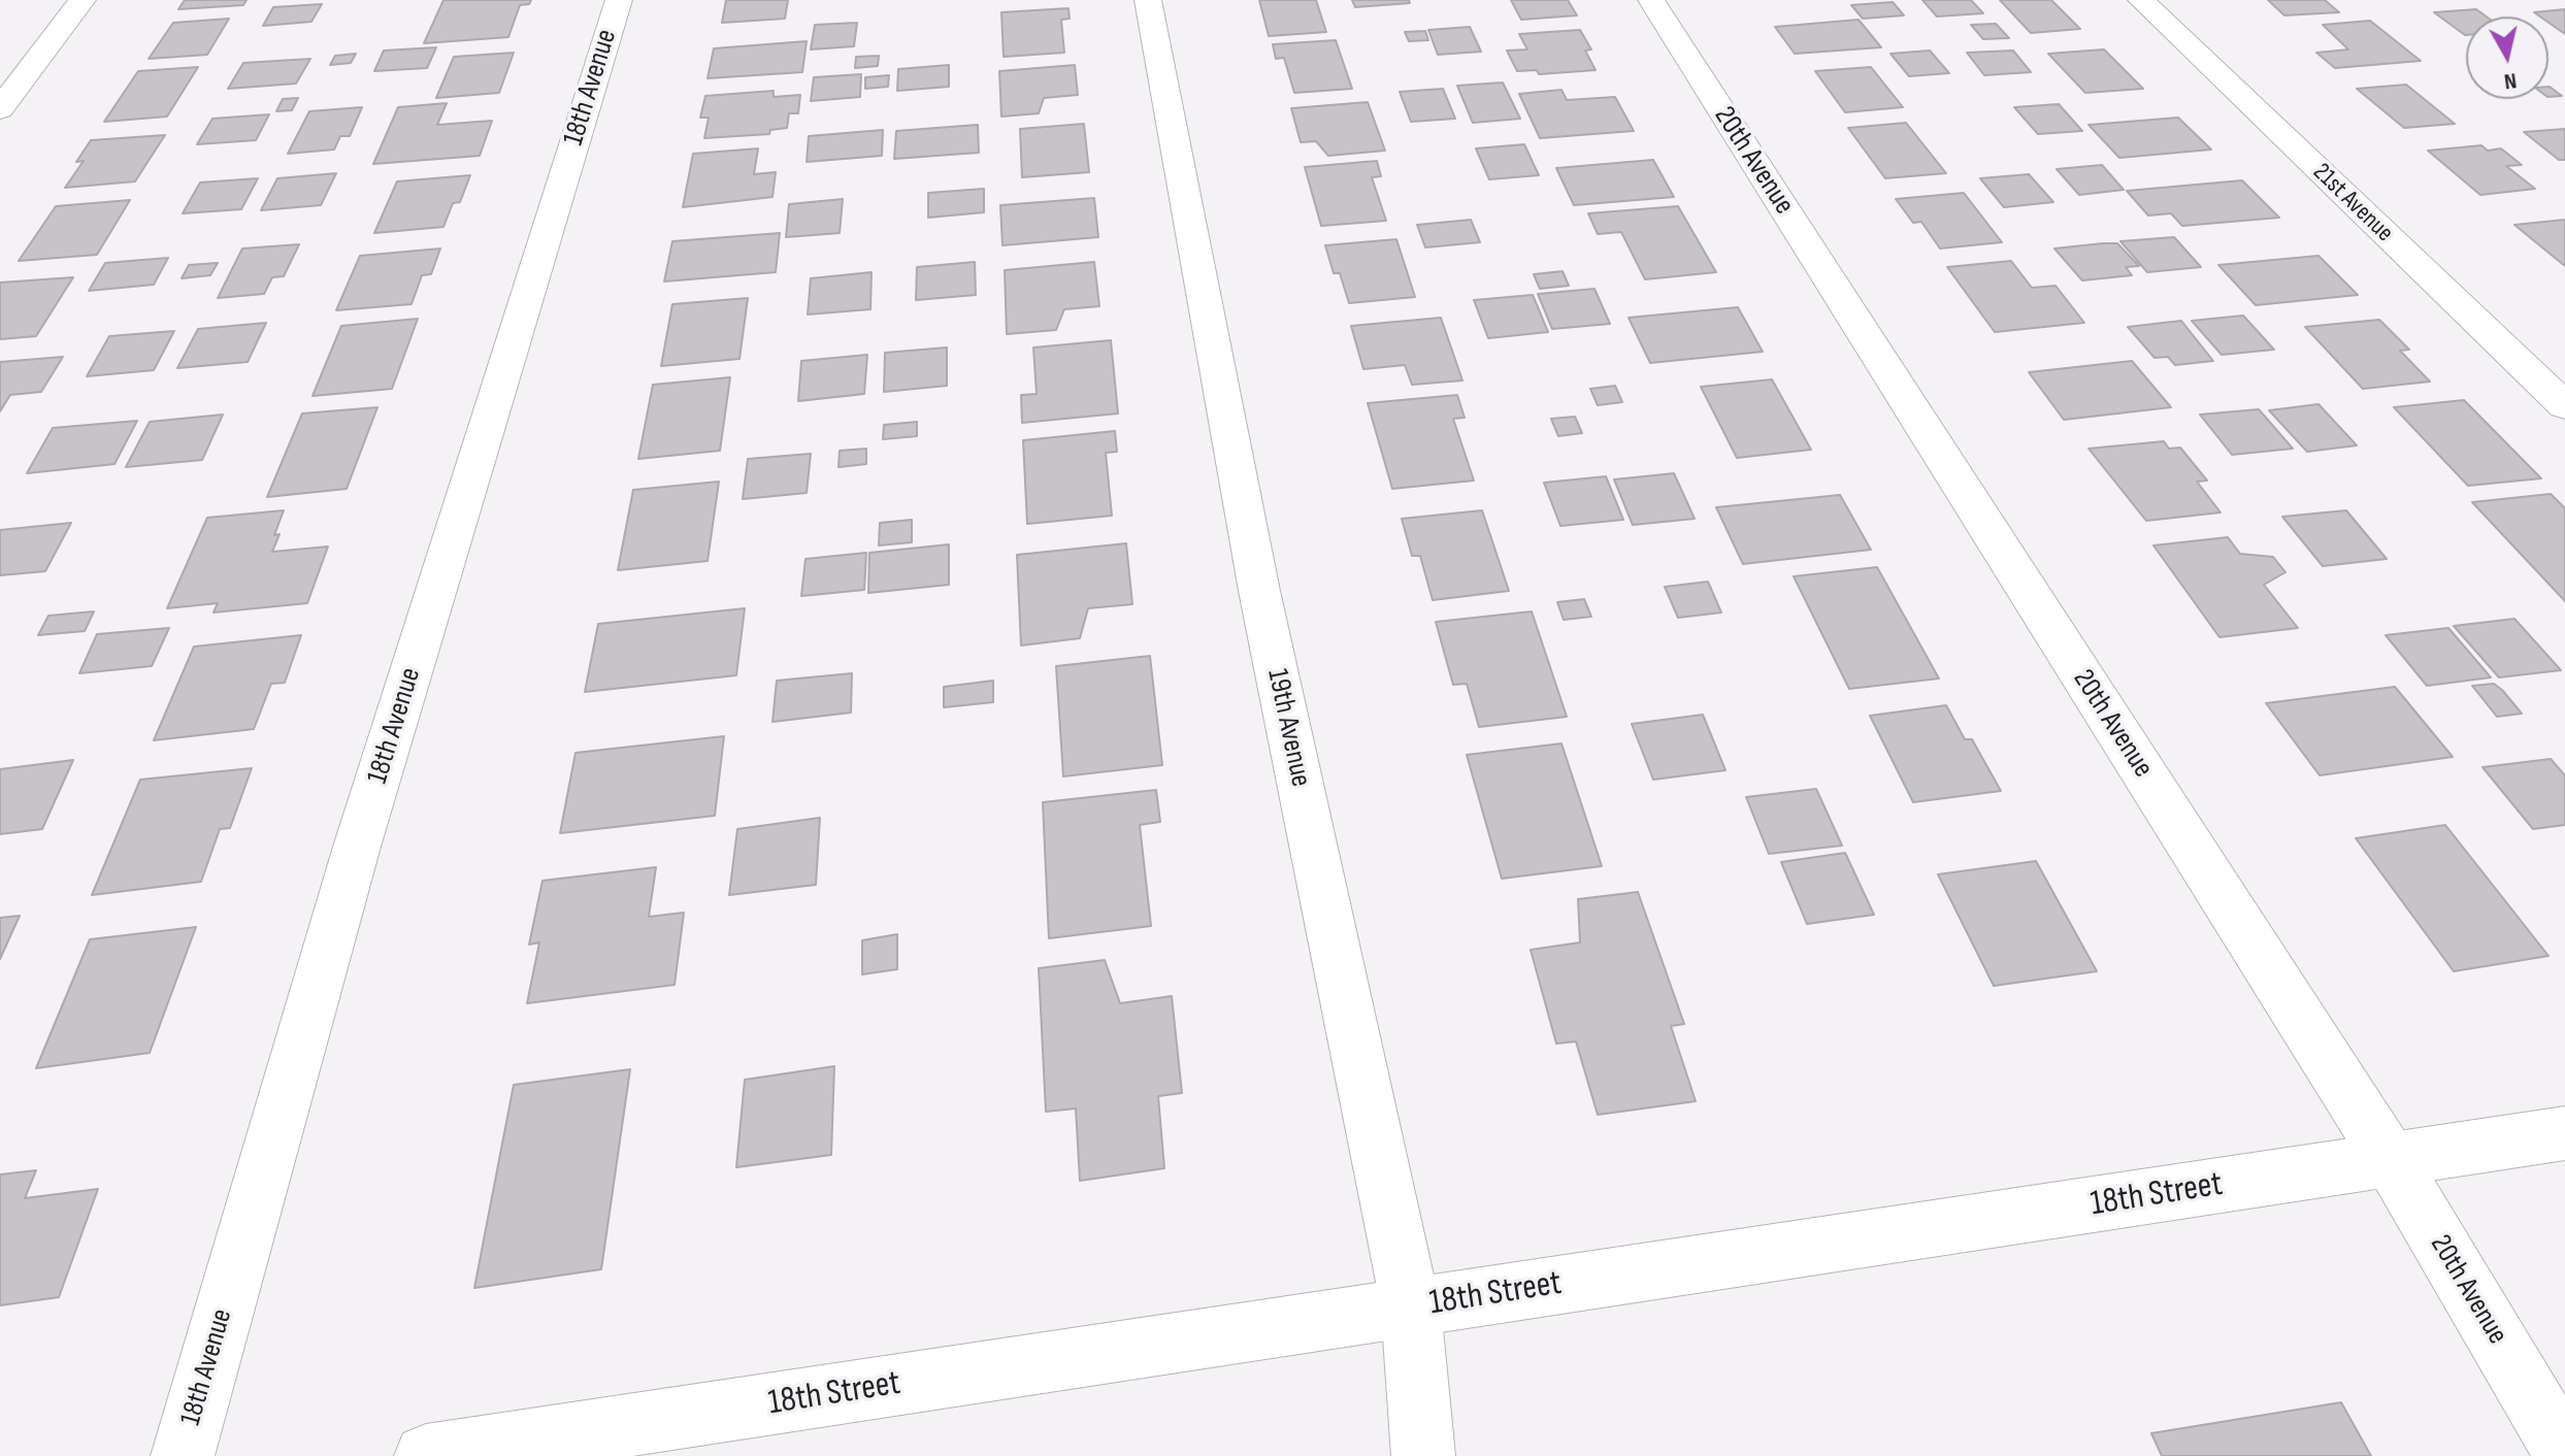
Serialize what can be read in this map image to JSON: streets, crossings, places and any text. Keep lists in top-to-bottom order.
{
  "streets": {
    "street": [
      "18th Avenue",
      "20th Avenue",
      "21st Avenue",
      "19th Avenue",
      "18th Street"
    ]
  },
  "crossings": [
    ["20th Avenue", "18th Street"],
    ["19th Avenue", "18th Street"]
  ],
  "north": "bottom"
}
